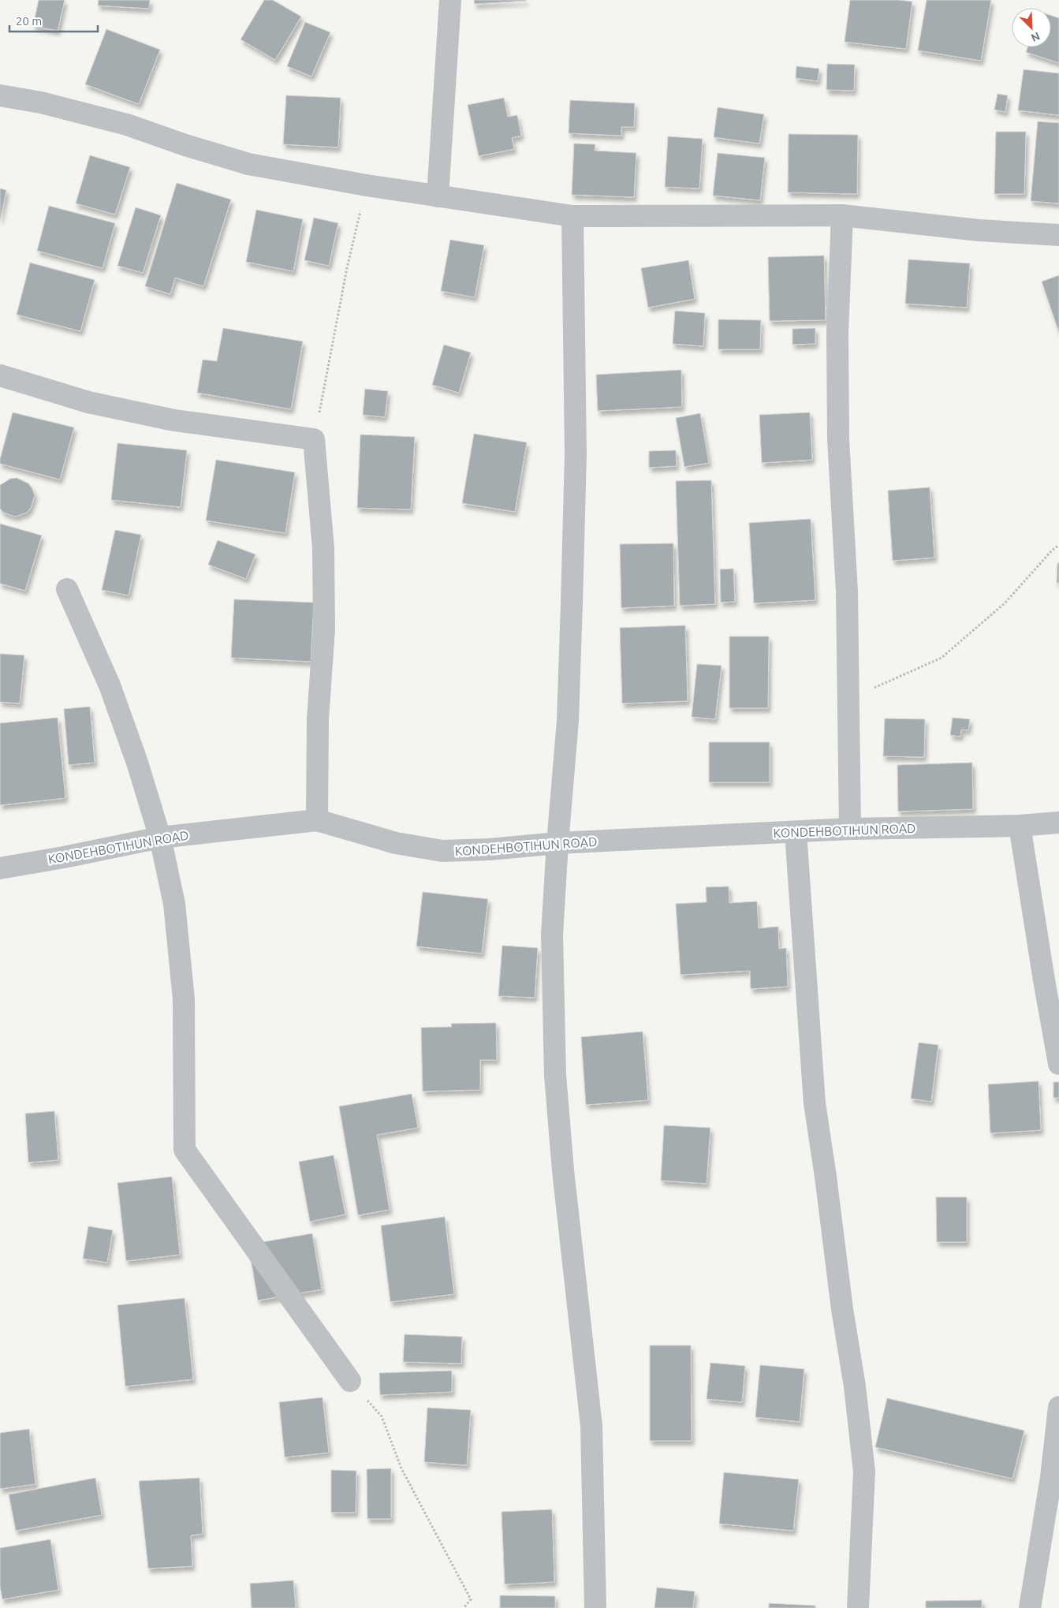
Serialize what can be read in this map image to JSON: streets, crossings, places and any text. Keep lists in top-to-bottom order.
{
  "streets": {
    "street": ["KONDEHBOTIHUN ROAD"]
  },
  "scale_bar": "20 m",
  "north": "bottom right"
}
